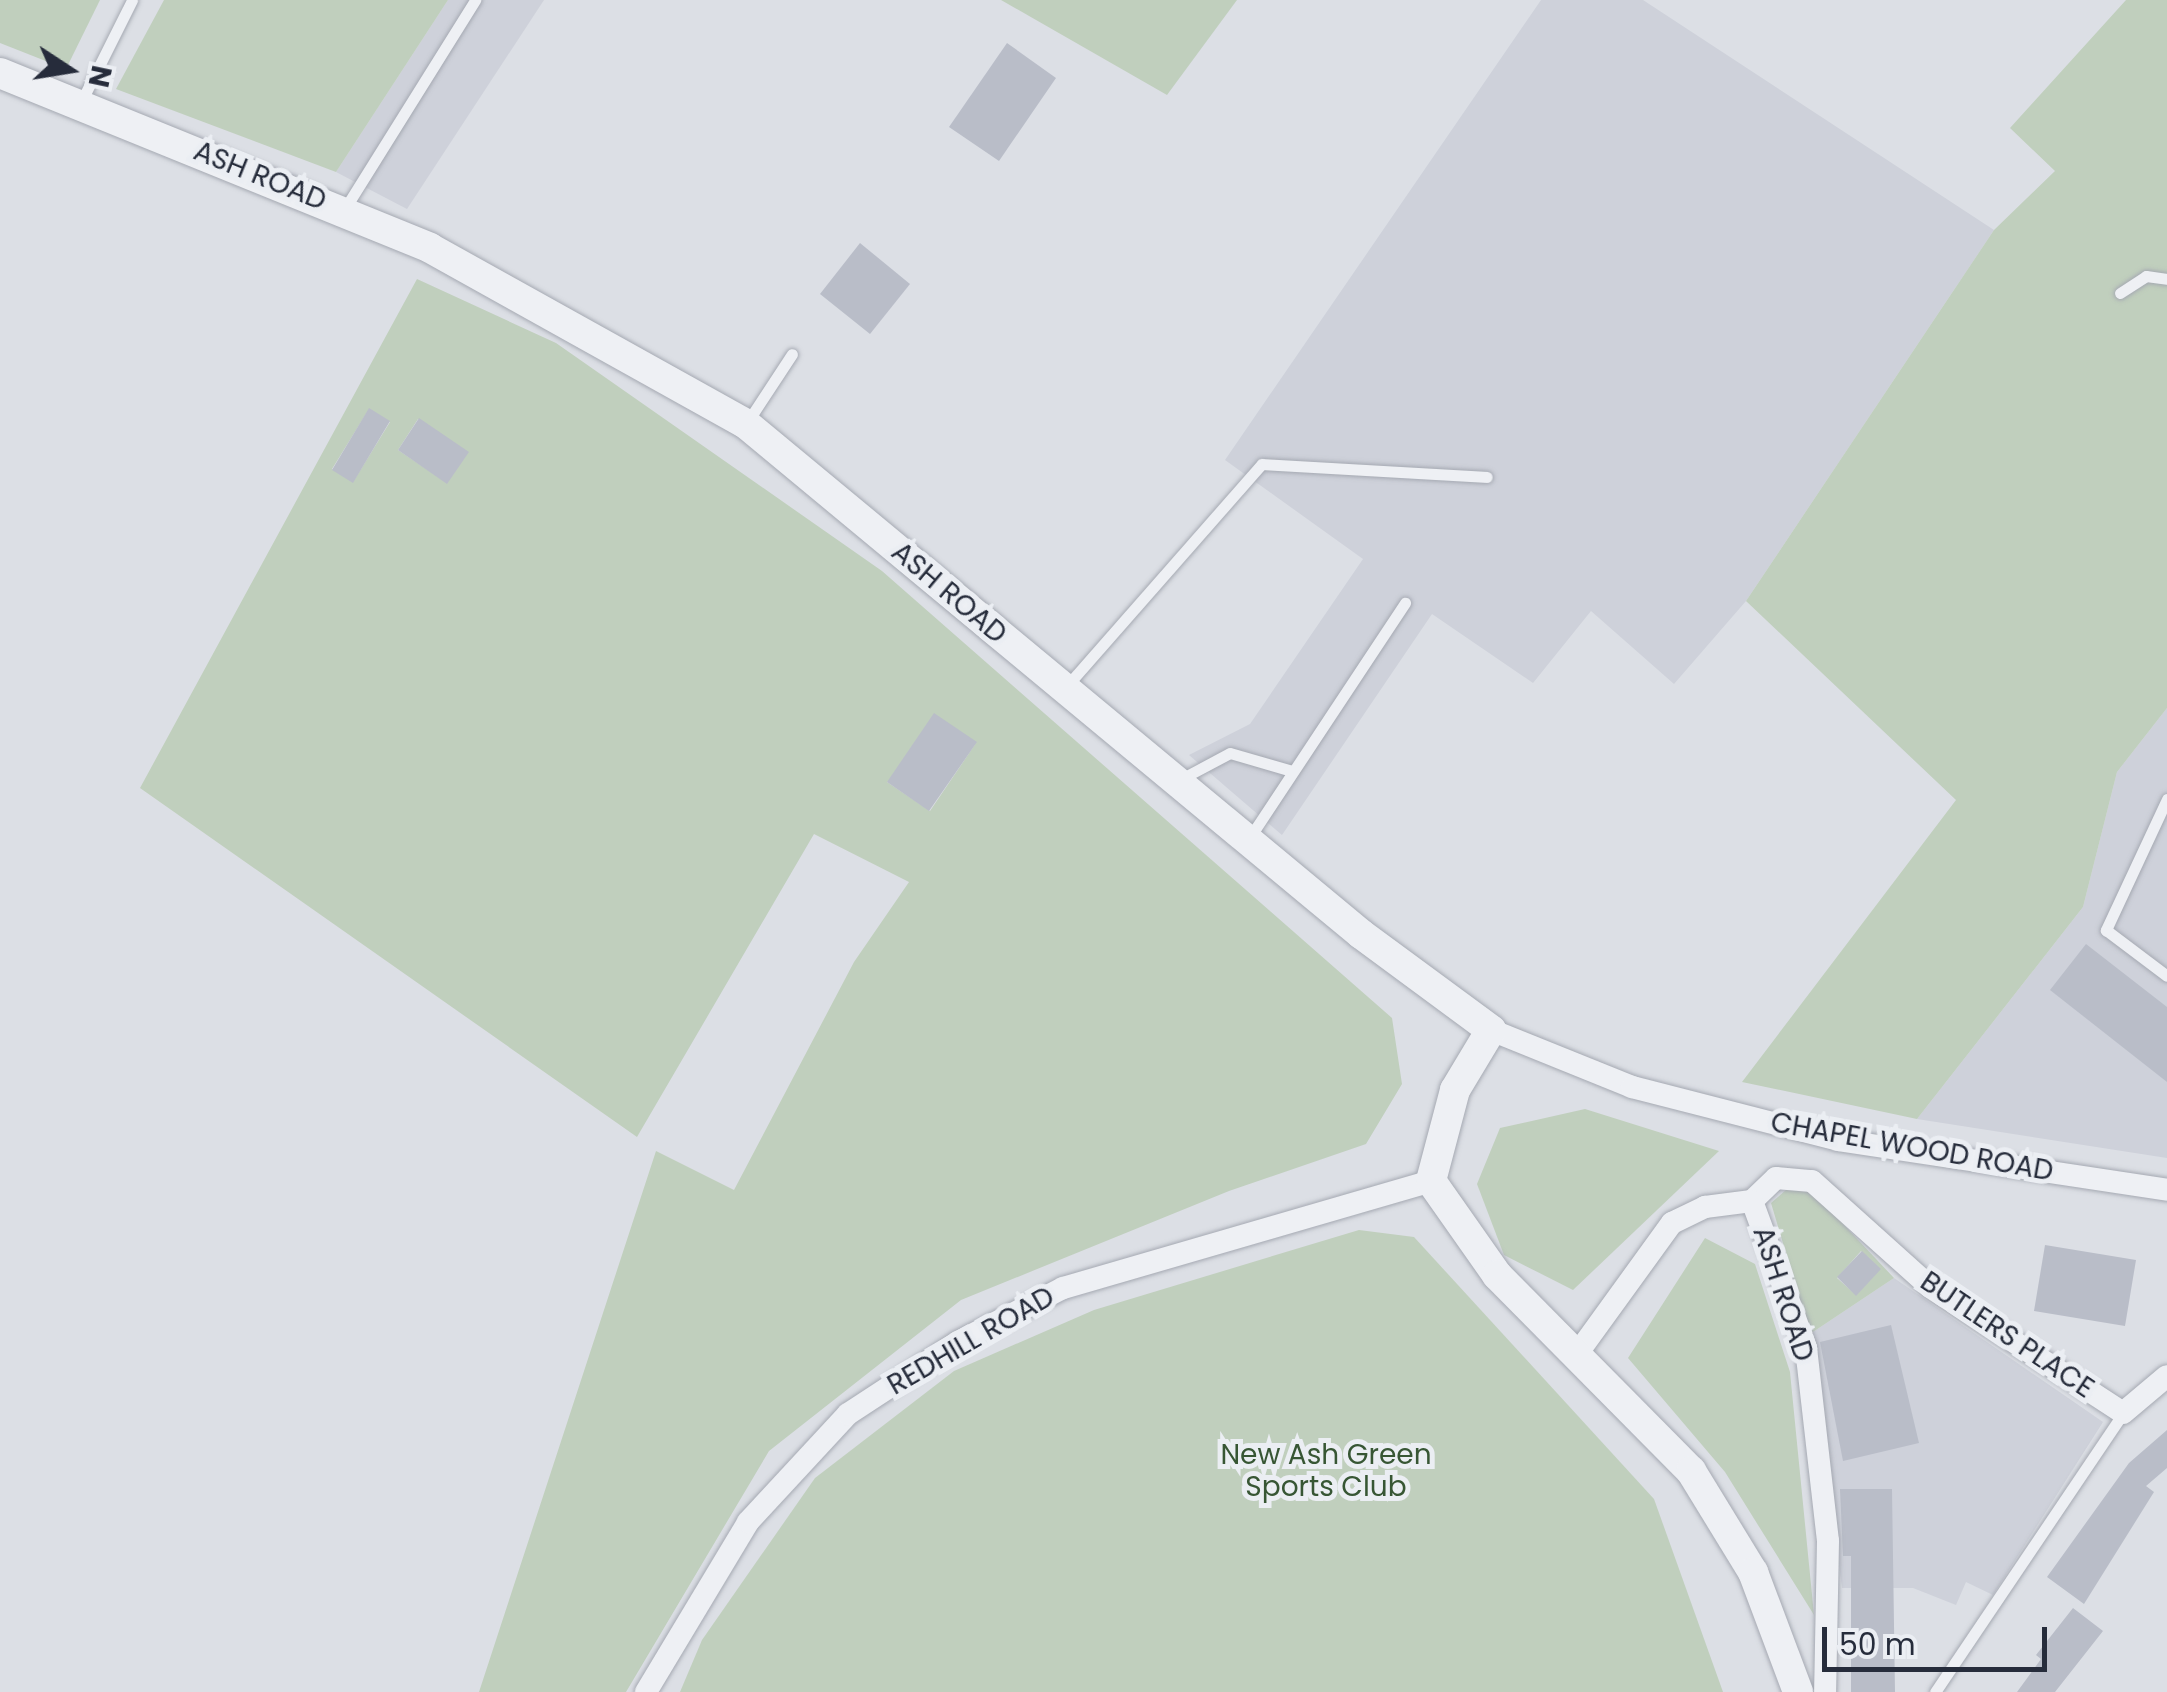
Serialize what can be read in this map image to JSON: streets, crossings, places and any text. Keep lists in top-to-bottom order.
{
  "streets": {
    "street": [
      "ASH ROAD",
      "CHAPEL WOOD ROAD",
      "BUTLERS PLACE",
      "REDHILL ROAD"
    ]
  },
  "crossings": [
    ["ASH ROAD", "CHAPEL WOOD ROAD"],
    ["ASH ROAD", "BUTLERS PLACE"]
  ],
  "parks": ["New Ash Green Sports Club"],
  "scale_bar": "50 m",
  "north": "right"
}
